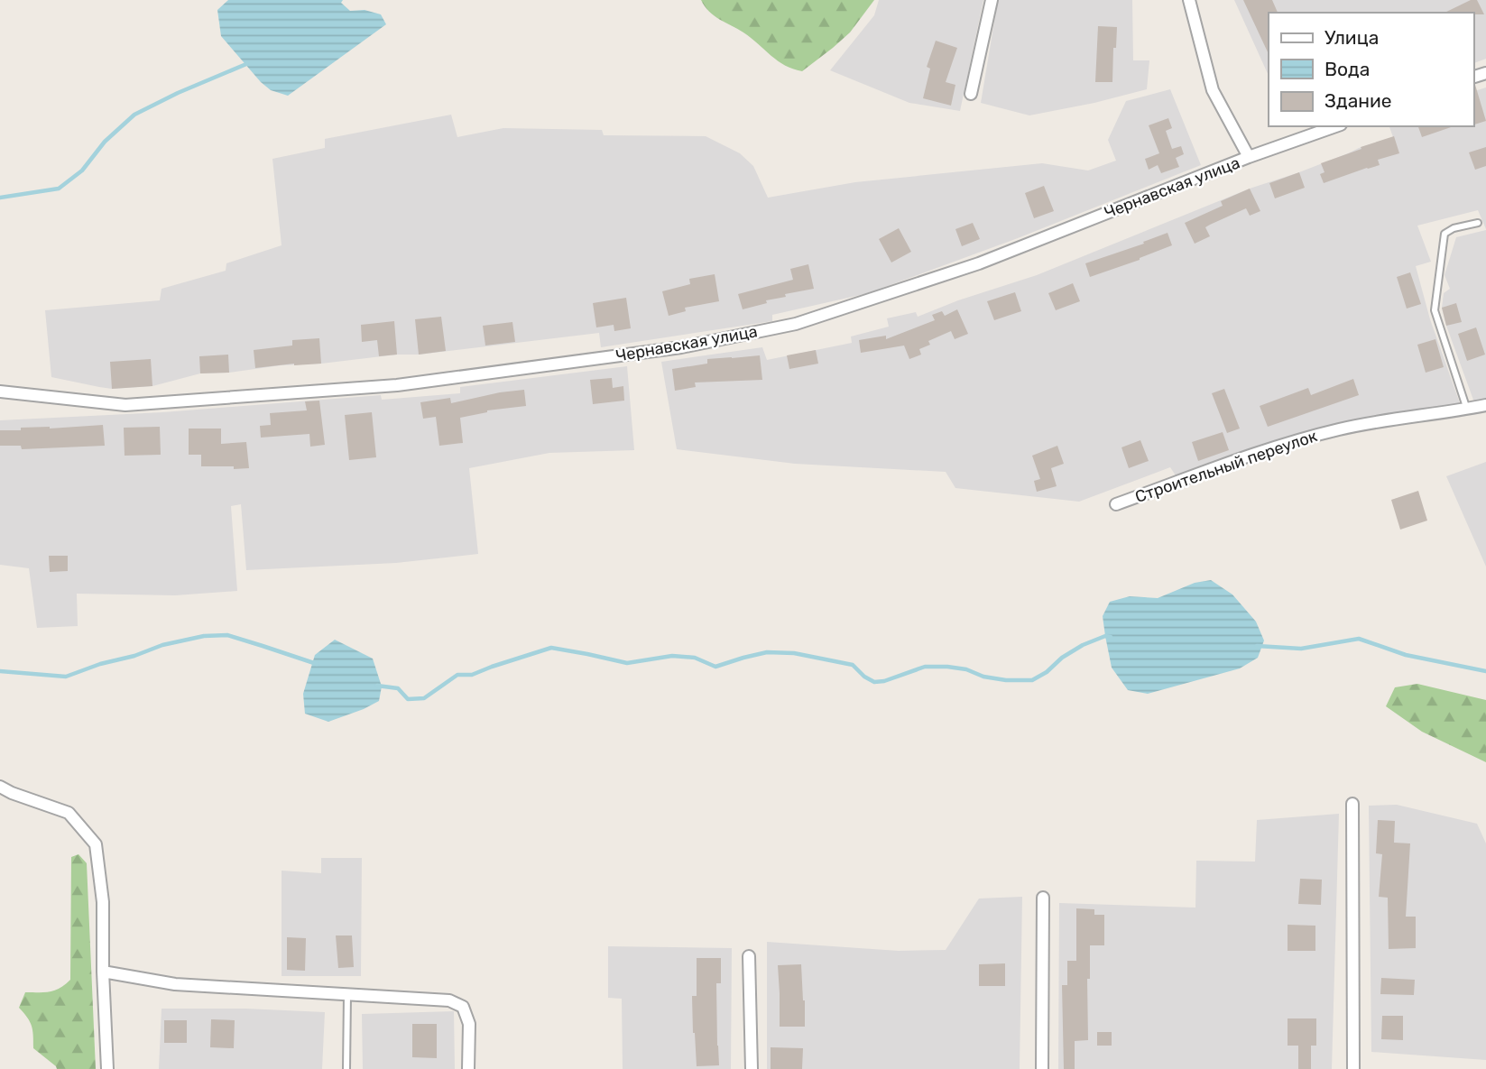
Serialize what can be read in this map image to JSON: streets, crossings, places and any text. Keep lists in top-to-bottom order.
{
  "streets": {
    "street": ["Чернавская улица", "Строительный переулок"]
  },
  "legend": ["Улица", "Вода", "Здание"]
}
